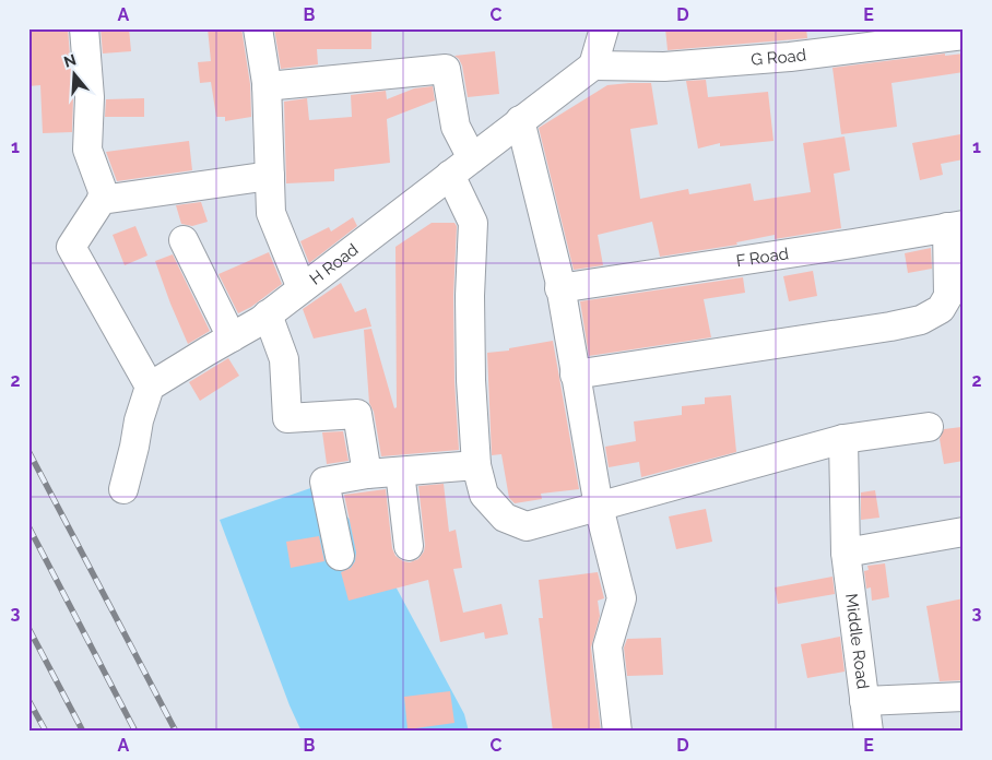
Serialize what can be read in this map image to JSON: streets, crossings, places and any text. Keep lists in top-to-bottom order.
{
  "streets": {
    "street": [
      "G Road",
      "F Road",
      "H Road",
      "Middle Road"
    ]
  },
  "crossings": [
    ["G Road", "H Road"]
  ],
  "north": "top",
  "grid": {
    "columns": [
      "A",
      "B",
      "C",
      "D",
      "E"
    ],
    "rows": ["1", "2", "3"]
  }
}
